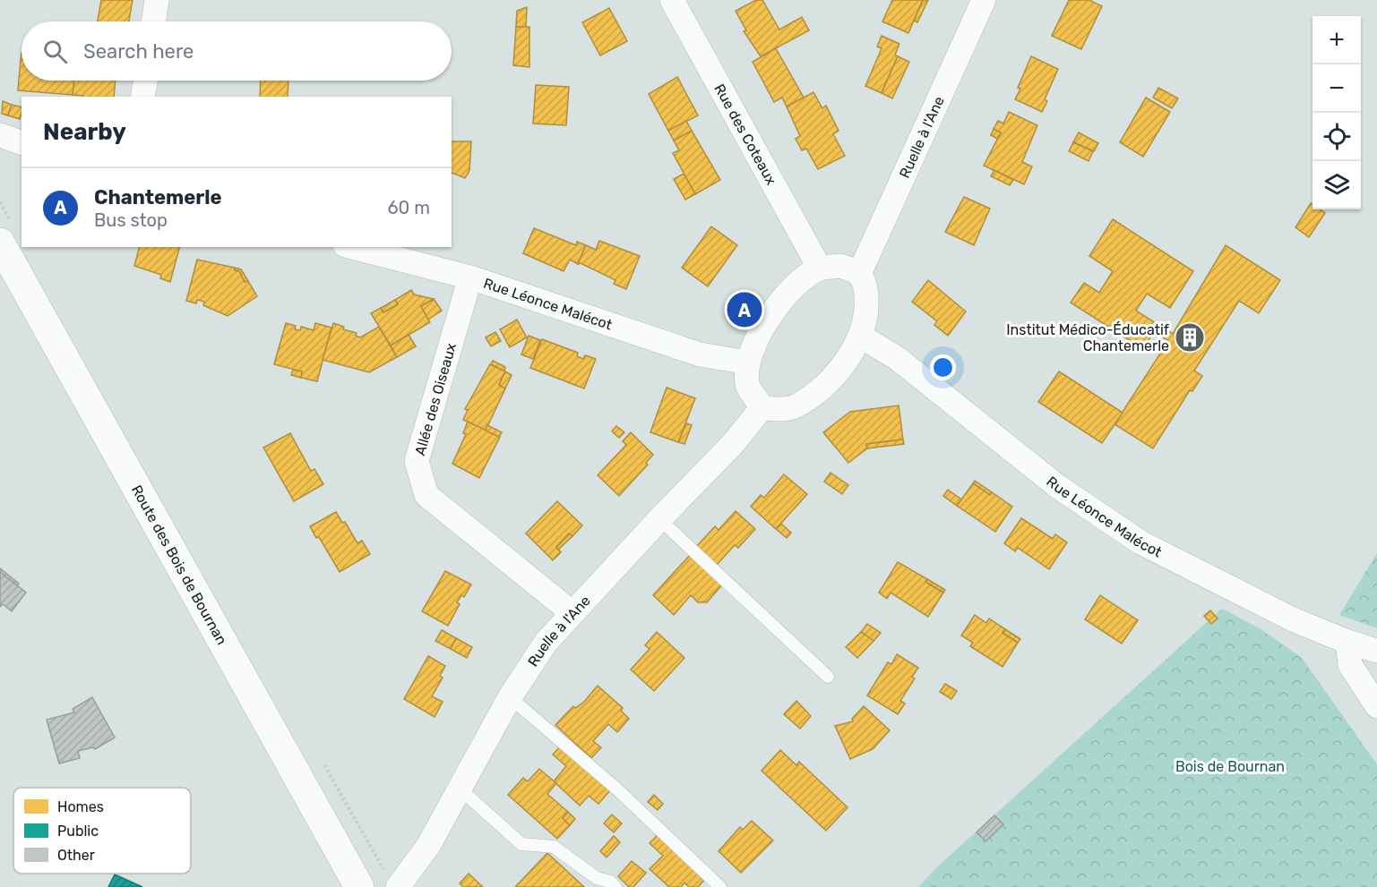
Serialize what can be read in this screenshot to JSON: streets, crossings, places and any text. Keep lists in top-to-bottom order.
{
  "streets": {
    "street": [
      "Rue des Coteaux",
      "Ruelle à l'Ane",
      "Rue Léonce Malécot",
      "Allée des Oiseaux",
      "Route des Bois de Bournan"
    ]
  },
  "crossings": [
    ["Ruelle à l'Ane", "Allée des Oiseaux"],
    ["Rue Léonce Malécot", "Allée des Oiseaux"]
  ],
  "parks": ["Bois de Bournan"],
  "places": {
    "building": ["Institut Médico-Éducatif Chantemerle"]
  },
  "legend": ["Homes", "Public", "Other"],
  "page": {
    "map_buttons": ["+", "−"],
    "search": "Search here",
    "heading": "Nearby",
    "list": [
      {
        "mark": "A",
        "name": "Chantemerle",
        "note": "Bus stop",
        "value": "60 m"
      }
    ],
    "pins": "A"
  }
}
